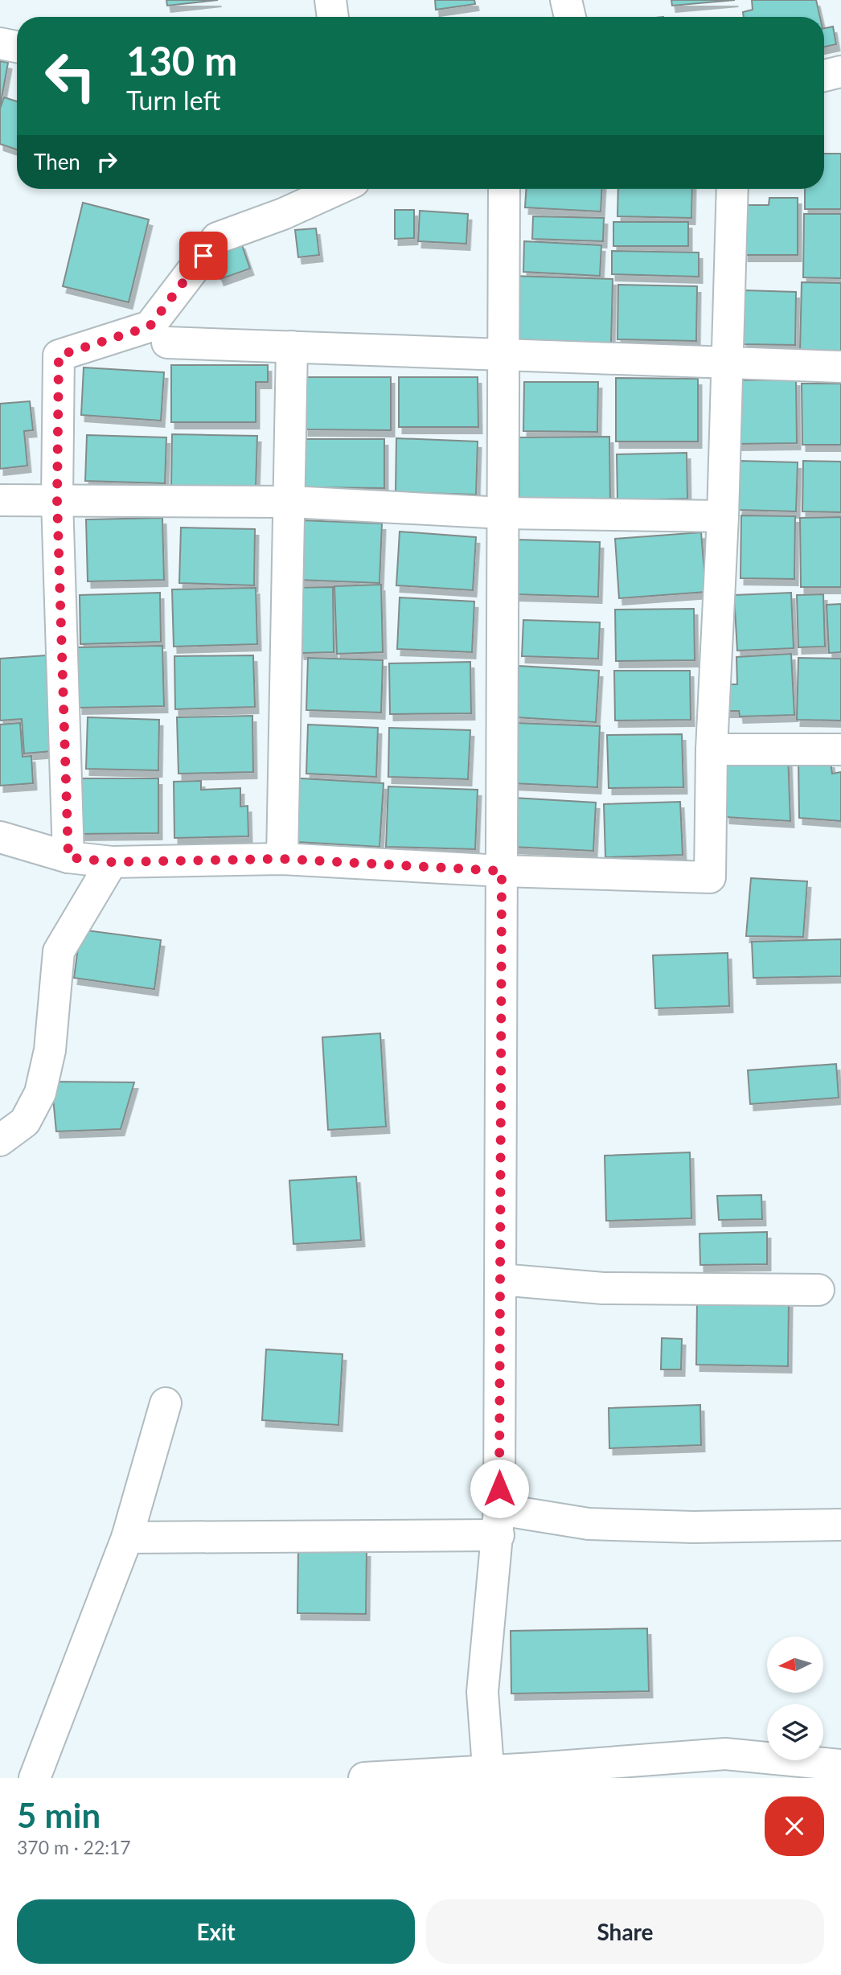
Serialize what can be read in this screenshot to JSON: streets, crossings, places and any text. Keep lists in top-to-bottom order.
{
  "north": "left",
  "page": {
    "turn": ["130 m", "Turn left"],
    "then": "Then",
    "heading": ["5 min", "370 m · 22:17"],
    "buttons": ["Exit", "Share"]
  }
}
